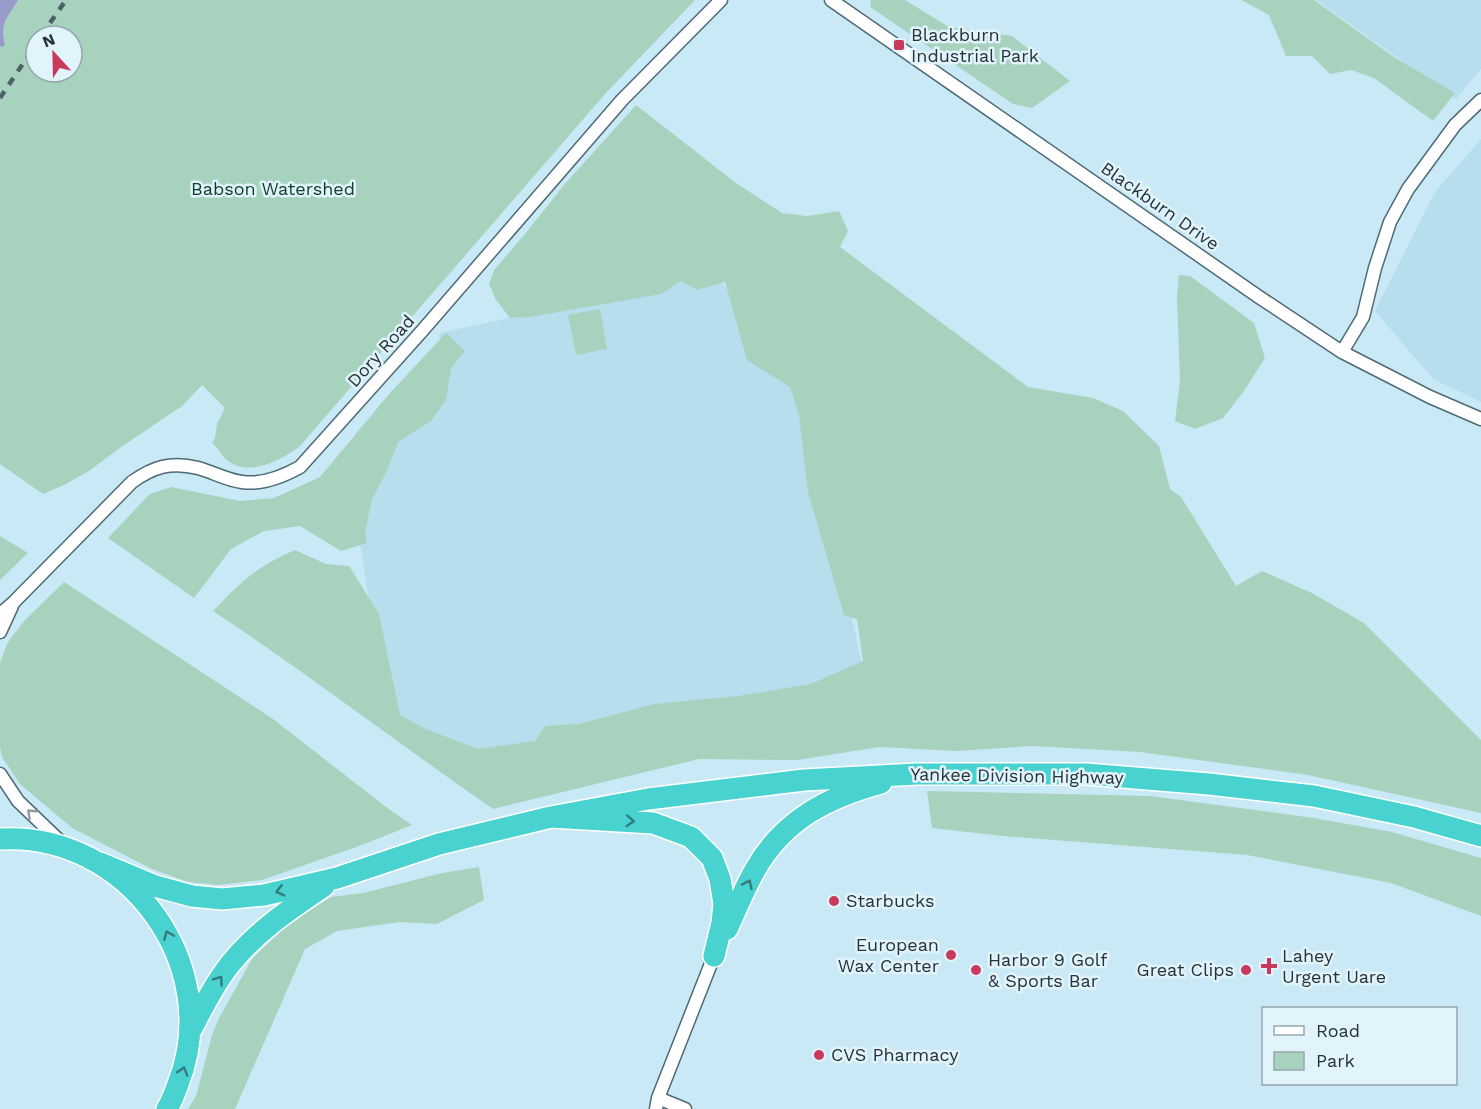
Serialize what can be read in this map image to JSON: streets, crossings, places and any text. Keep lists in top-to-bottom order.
{
  "streets": {
    "highway": ["Yankee Division Highway"],
    "street": ["Blackburn Drive", "Dory Road"]
  },
  "parks": ["Babson Watershed"],
  "places": {
    "transit": ["Blackburn Industrial Park"],
    "other": [
      "Starbucks",
      "European Wax Center",
      "Harbor 9 Golf & Sports Bar",
      "Great Clips",
      "CVS Pharmacy"
    ],
    "health": ["Lahey Urgent Uare"]
  },
  "legend": ["Road", "Park"],
  "north": "top"
}
